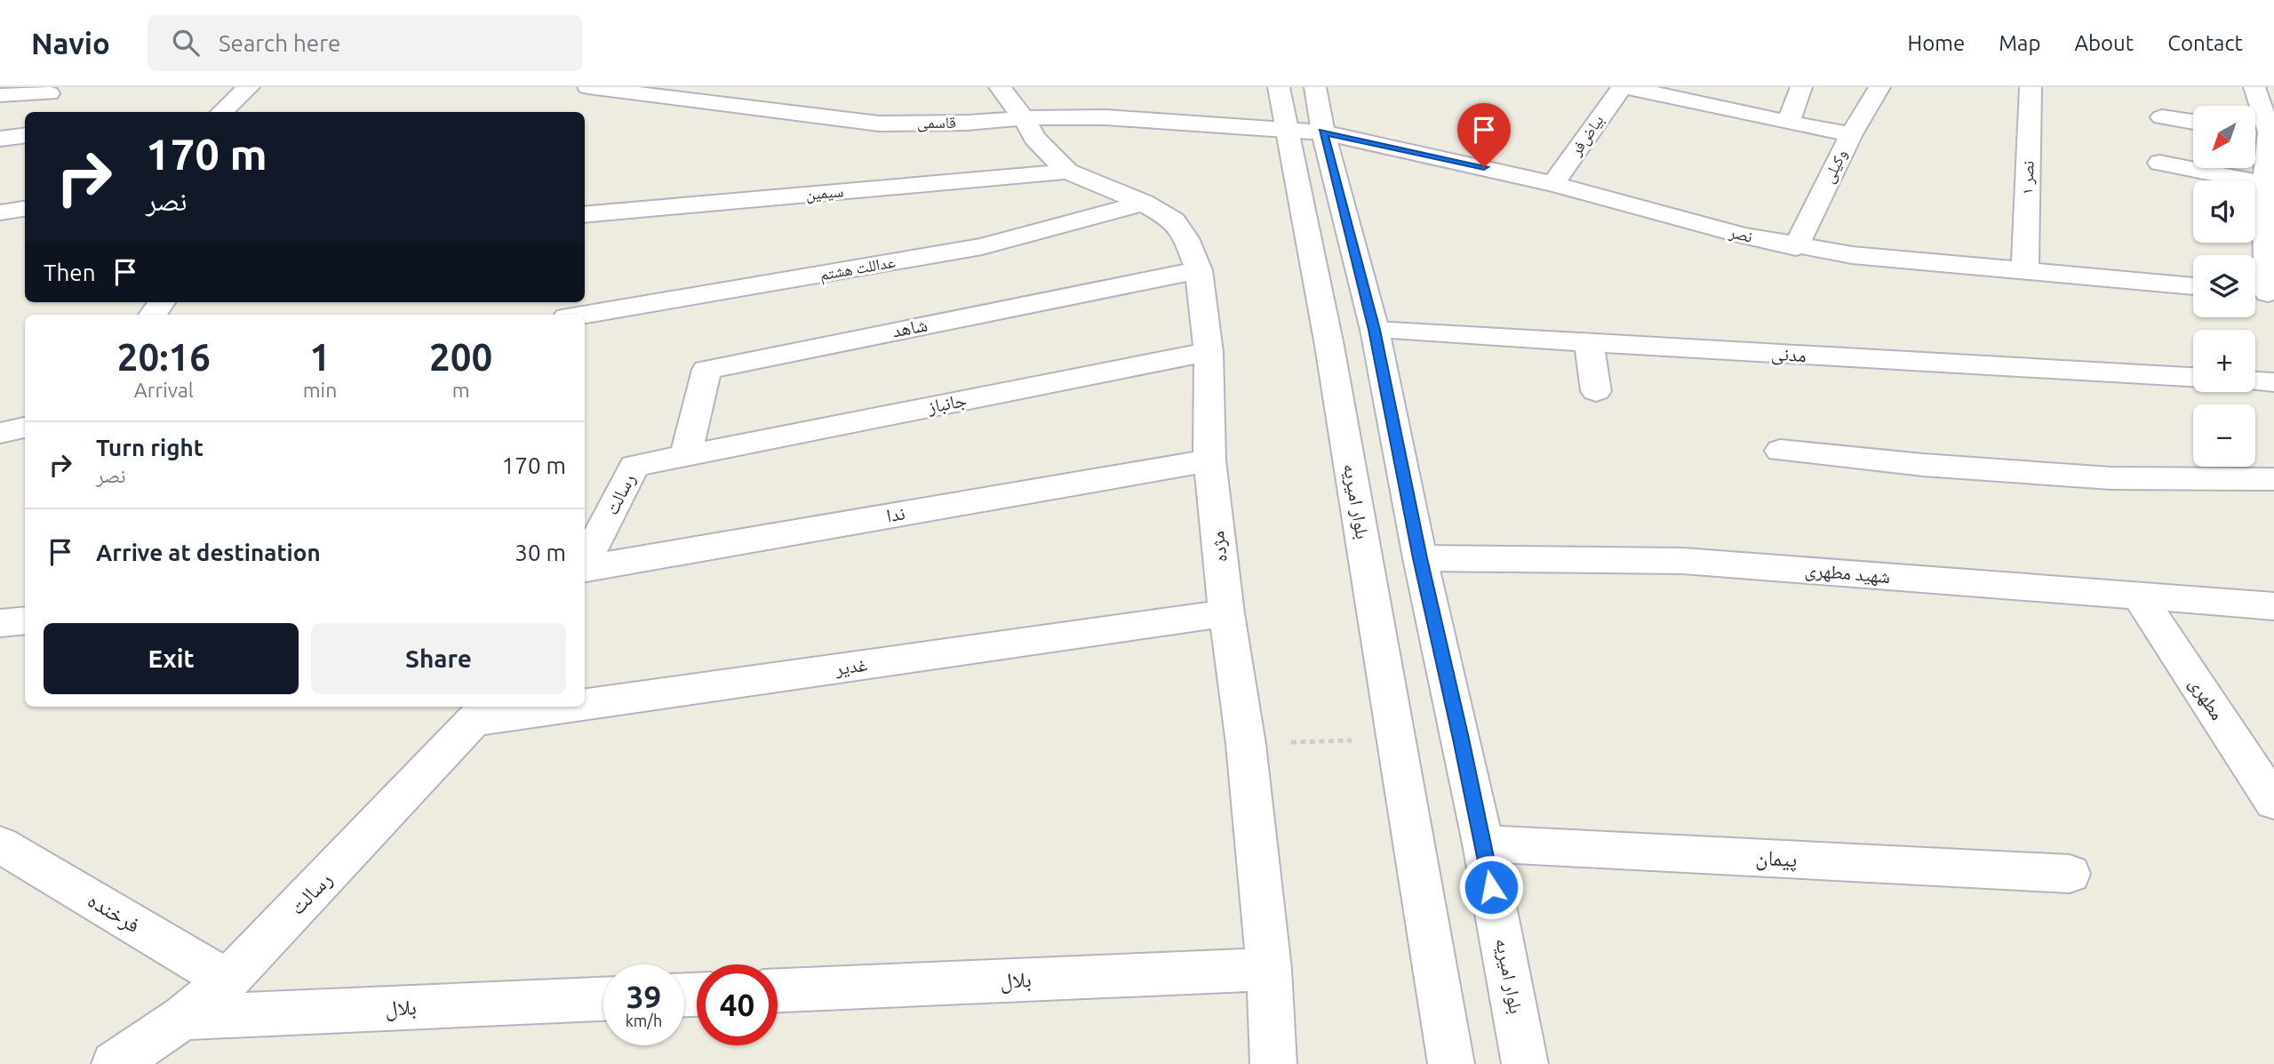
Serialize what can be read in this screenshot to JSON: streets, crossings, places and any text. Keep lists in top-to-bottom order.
{
  "streets": {
    "street": [
      "قاسمی",
      "بیاض‌فر",
      "وکیلی",
      "نصر ۱",
      "سیمین",
      "نصر",
      "عداللت هشتم",
      "شاهد",
      "مدنی",
      "جانباز",
      "رسالت",
      "بلوار امیریه",
      "ندا",
      "مژده",
      "شهید مطهری",
      "غدیر",
      "مطهری",
      "پیمان",
      "فرخنده",
      "بلال"
    ]
  },
  "crossings": [
    ["قاسمی", "نصر"],
    ["قاسمی", "بلوار امیریه"],
    ["قاسمی", "مژده"],
    ["بیاض‌فر", "نصر"],
    ["وکیلی", "نصر"],
    ["نصر ۱", "نصر"],
    ["سیمین", "مژده"],
    ["نصر", "بلوار امیریه"],
    ["عداللت هشتم", "مژده"],
    ["شاهد", "جانباز"],
    ["شاهد", "رسالت"],
    ["شاهد", "مژده"],
    ["مدنی", "بلوار امیریه"],
    ["جانباز", "رسالت"],
    ["جانباز", "مژده"],
    ["رسالت", "غدیر"],
    ["رسالت", "فرخنده"],
    ["رسالت", "بلال"],
    ["بلوار امیریه", "شهید مطهری"],
    ["بلوار امیریه", "پیمان"],
    ["ندا", "مژده"],
    ["مژده", "غدیر"],
    ["مژده", "بلال"],
    ["شهید مطهری", "مطهری"]
  ],
  "north": "bottom left",
  "page": {
    "header": "Navio",
    "search": "Search here",
    "nav": [
      "Home",
      "Map",
      "About",
      "Contact"
    ],
    "map_buttons": ["+", "−"],
    "turn": ["170 m", "نصر"],
    "then": "Then",
    "eta": [
      "20:16",
      "Arrival",
      "1",
      "min",
      "200",
      "m"
    ],
    "list": [
      {
        "name": "Turn right",
        "note": "نصر",
        "value": "170 m"
      },
      {
        "name": "Arrive at destination",
        "value": "30 m"
      }
    ],
    "buttons": ["Exit", "Share"],
    "speed": "39 km/h",
    "limit": "40"
  }
}
